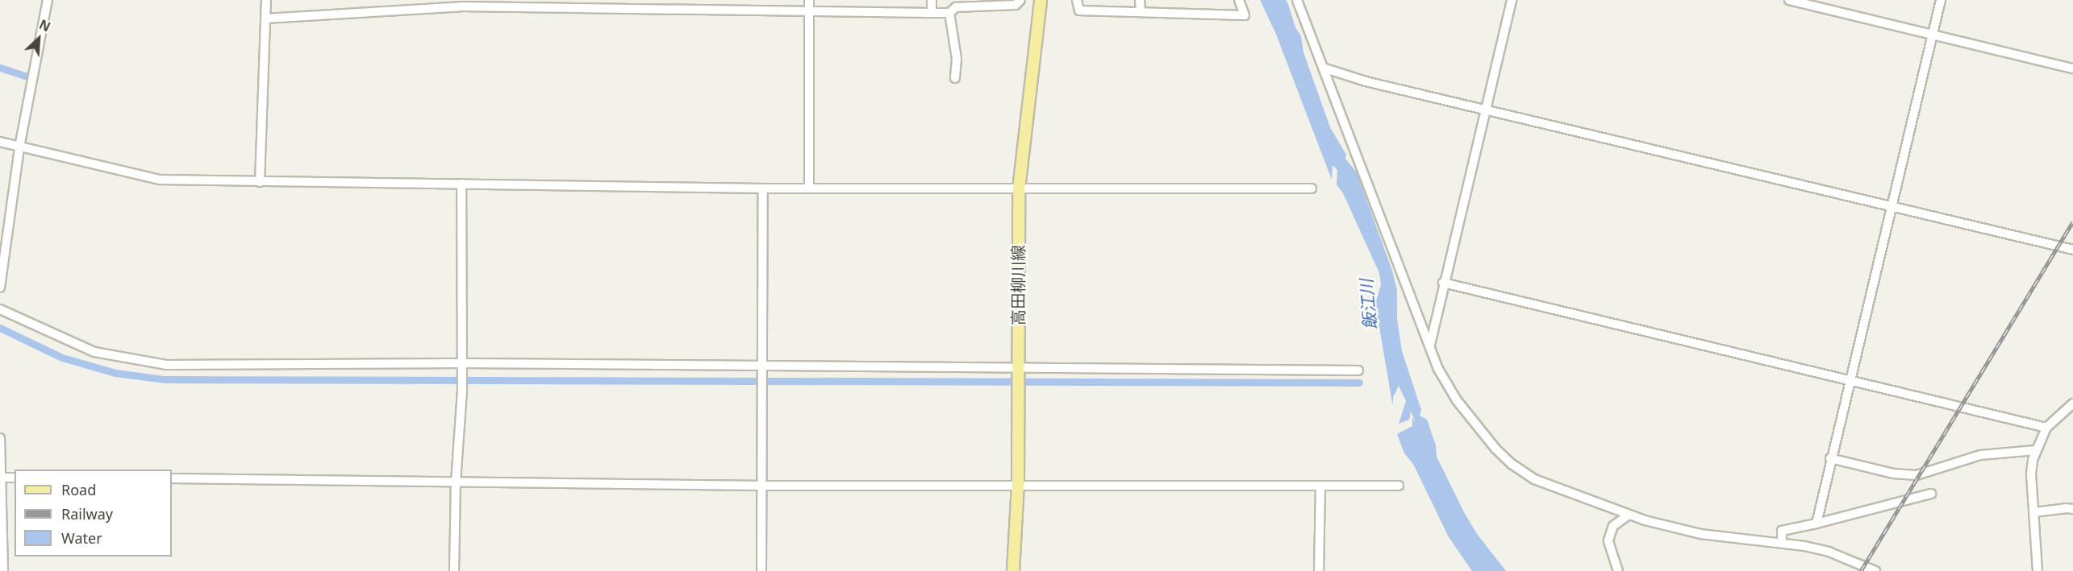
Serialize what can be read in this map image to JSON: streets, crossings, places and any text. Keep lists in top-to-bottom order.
{
  "streets": {
    "main road": ["高田柳川線"]
  },
  "water": ["飯江川"],
  "legend": ["Road", "Railway", "Water"],
  "north": "top right"
}
